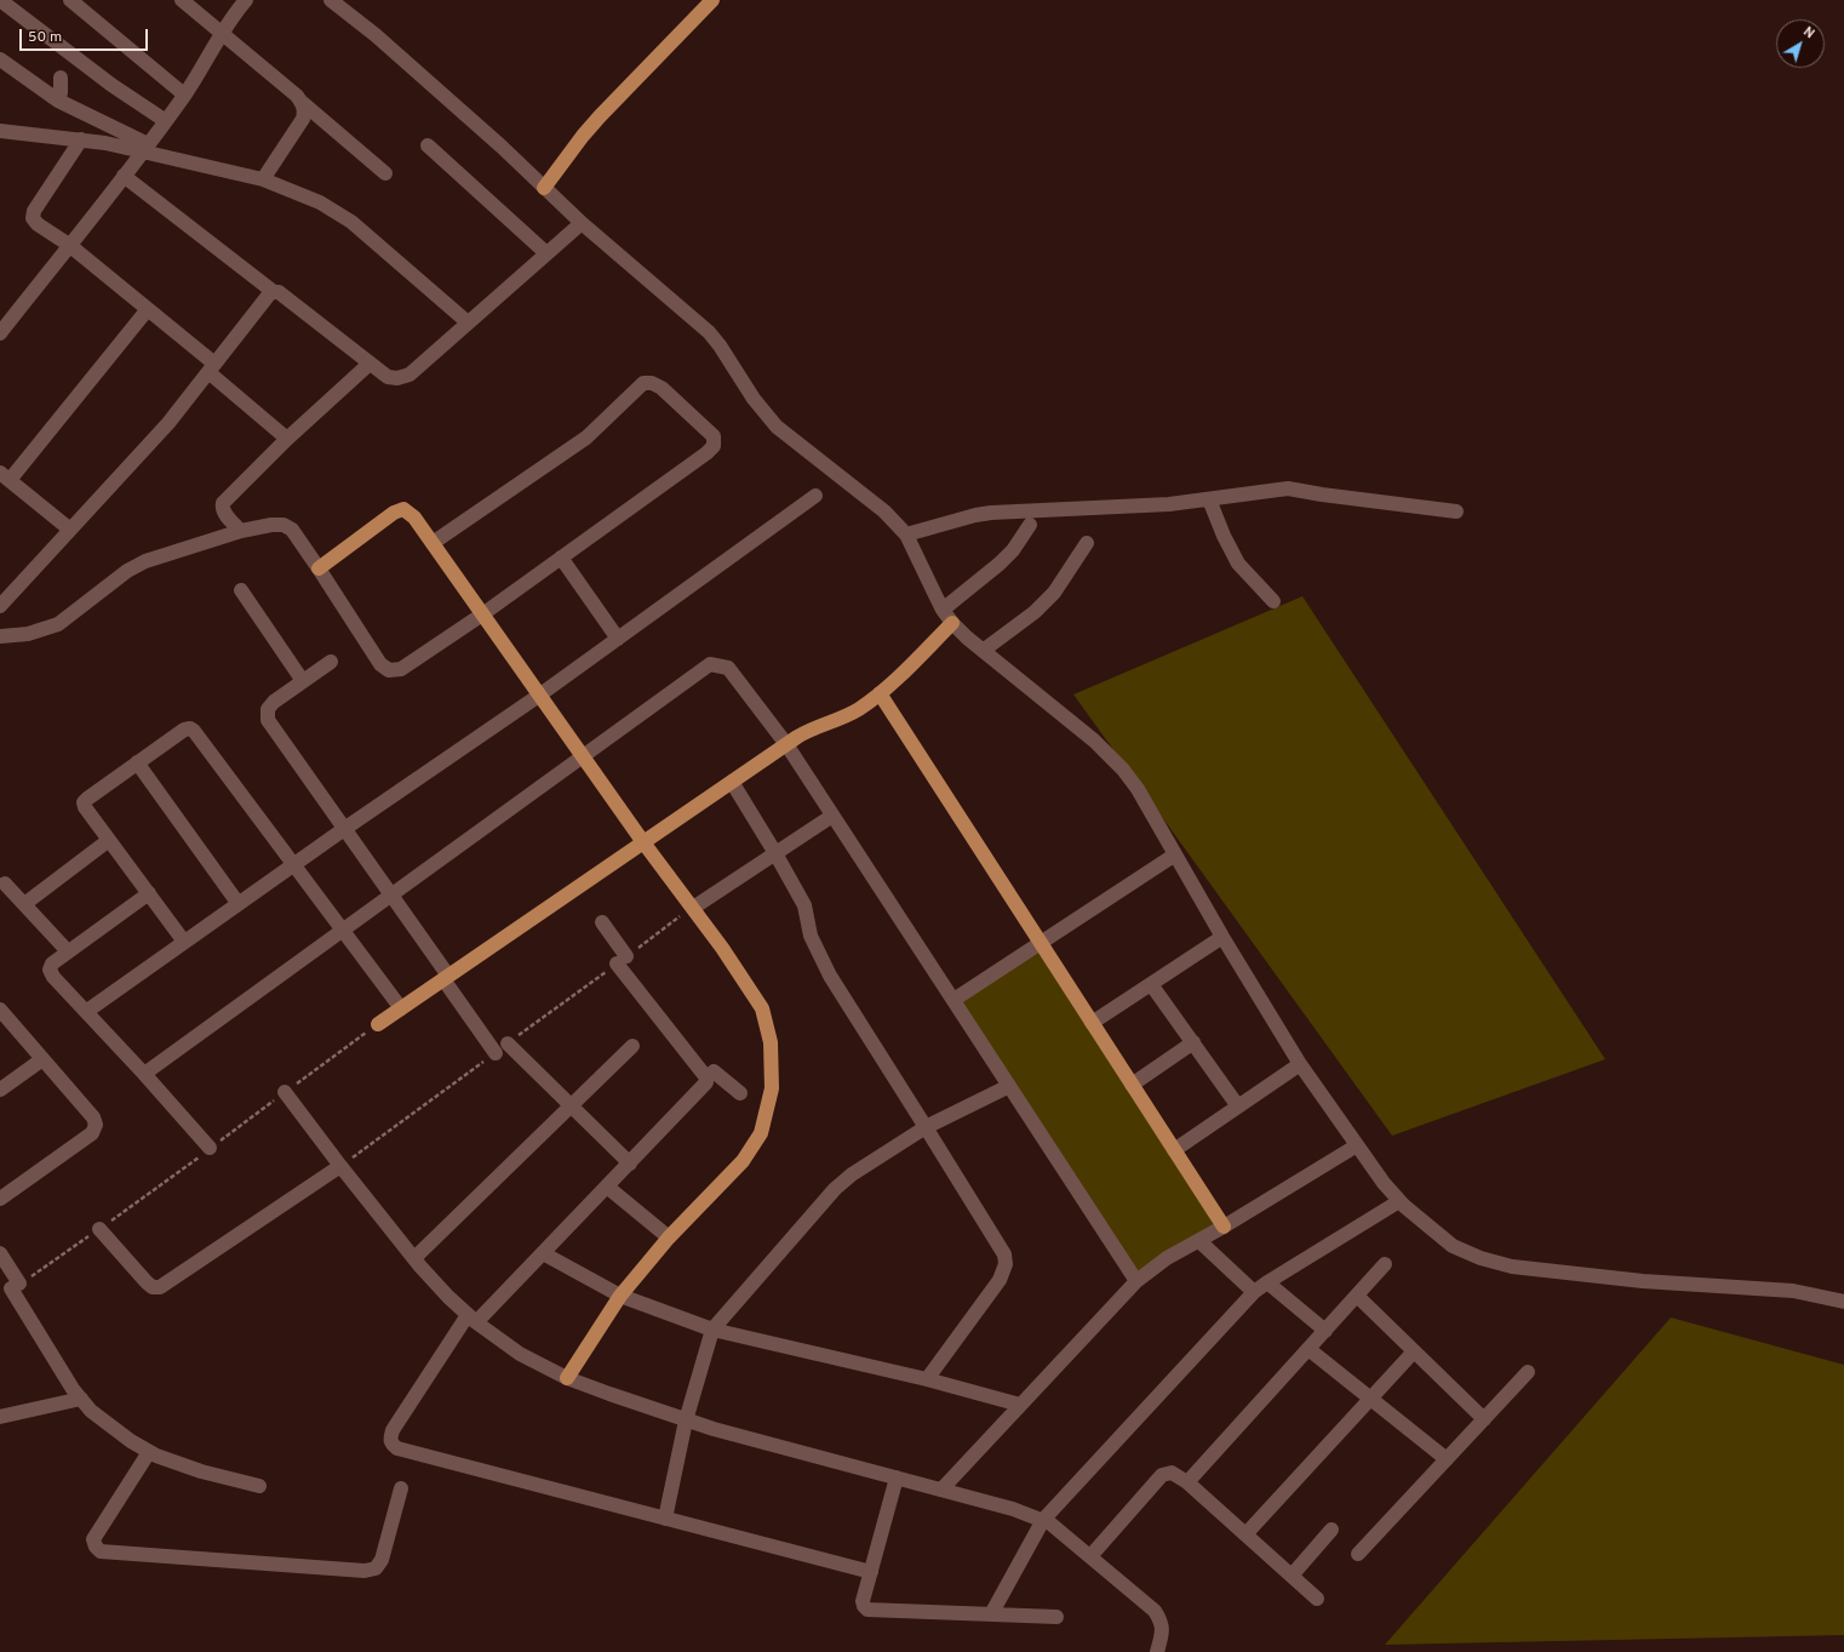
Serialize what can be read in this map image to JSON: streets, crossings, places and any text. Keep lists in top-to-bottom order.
{
  "scale_bar": "50 m",
  "north": "top right"
}
